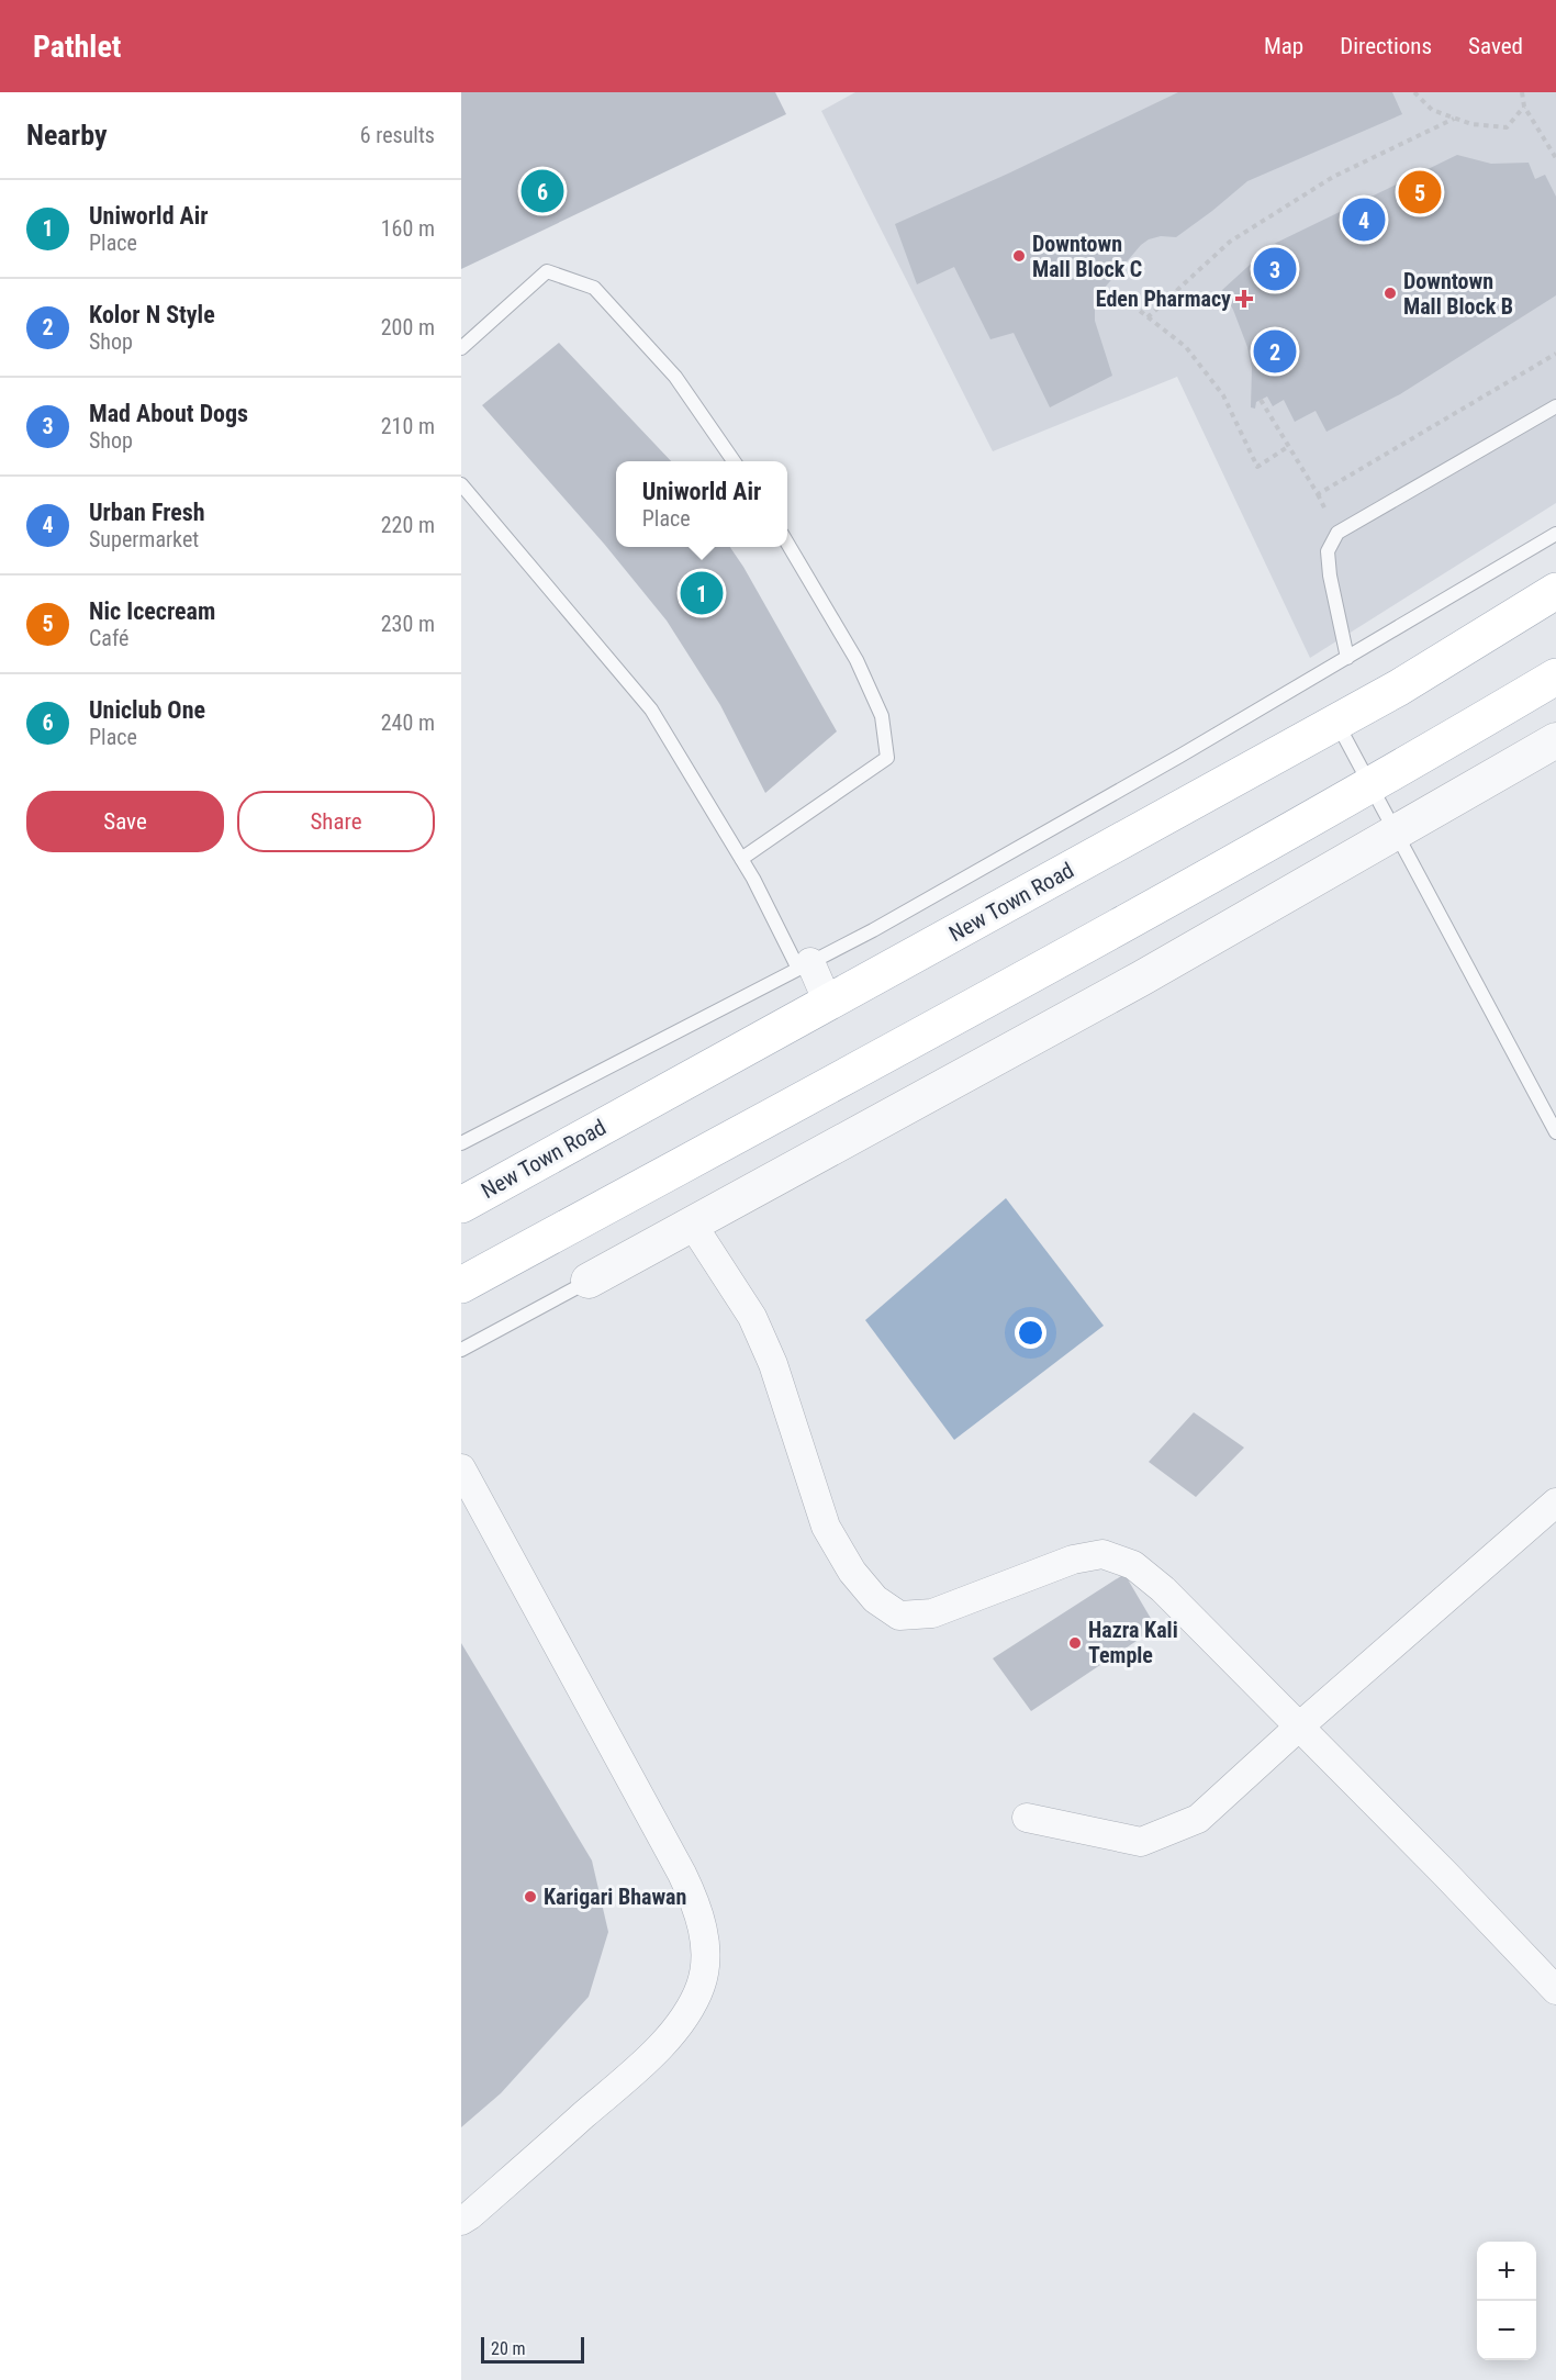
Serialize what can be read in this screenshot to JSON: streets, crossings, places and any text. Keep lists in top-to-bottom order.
{
  "streets": {
    "main road": ["New Town Road"]
  },
  "places": {
    "other": [
      "Downtown Mall Block C",
      "Downtown Mall Block B",
      "Hazra Kali Temple",
      "Karigari Bhawan"
    ],
    "health": ["Eden Pharmacy"]
  },
  "scale_bar": "20 m",
  "page": {
    "header": "Pathlet",
    "nav": ["Map", "Directions", "Saved"],
    "heading": ["Nearby", "6 results"],
    "pins": [
      "6",
      "5",
      "4",
      "3",
      "2",
      "1"
    ],
    "list": [
      {
        "mark": "1",
        "name": "Uniworld Air",
        "note": "Place",
        "value": "160 m"
      },
      {
        "mark": "2",
        "name": "Kolor N Style",
        "note": "Shop",
        "value": "200 m"
      },
      {
        "mark": "3",
        "name": "Mad About Dogs",
        "note": "Shop",
        "value": "210 m"
      },
      {
        "mark": "4",
        "name": "Urban Fresh",
        "note": "Supermarket",
        "value": "220 m"
      },
      {
        "mark": "5",
        "name": "Nic Icecream",
        "note": "Café",
        "value": "230 m"
      },
      {
        "mark": "6",
        "name": "Uniclub One",
        "note": "Place",
        "value": "240 m"
      }
    ],
    "popup": ["Uniworld Air", "Place"],
    "buttons": ["Save", "Share"],
    "map_buttons": ["+", "−"],
    "scale": "20 m"
  }
}
